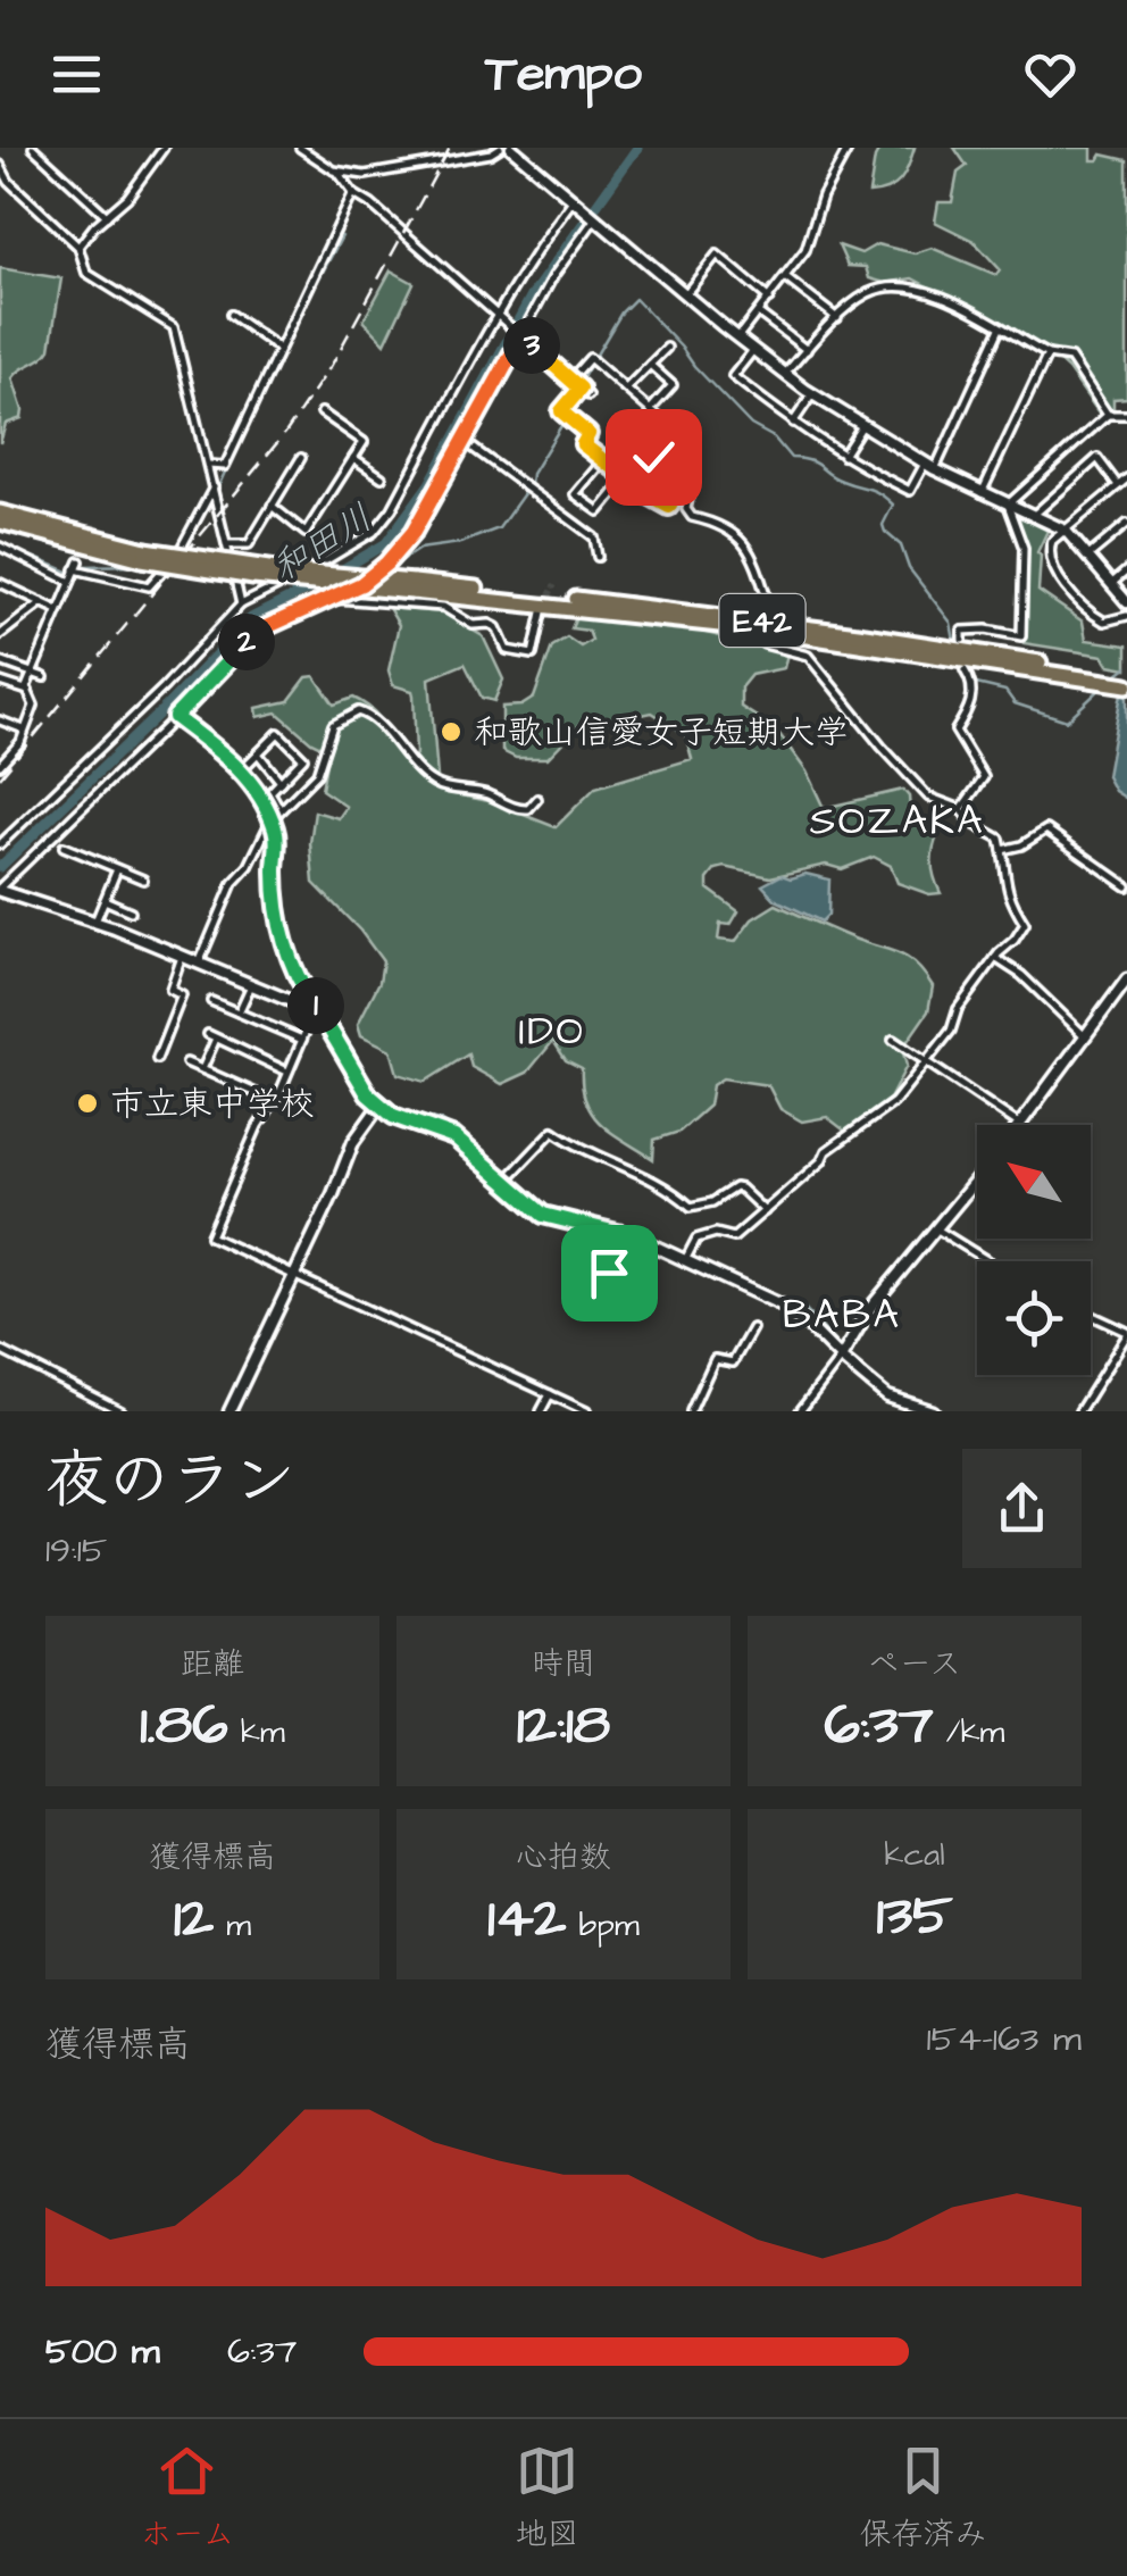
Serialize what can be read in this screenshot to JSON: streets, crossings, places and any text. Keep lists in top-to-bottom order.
{
  "streets": {
    "highway": ["E42"]
  },
  "districts": ["SOZAKA", "IDO", "BABA"],
  "water": ["和田川"],
  "places": ["和歌山信愛女子短期大学", "市立東中学校"],
  "north": "top left",
  "page": {
    "header": "Tempo",
    "pins": ["3", "2", "1"],
    "heading": ["夜のラン", "19:15"],
    "stats": [
      ["距離", "1.86 km"],
      ["時間", "12:18"],
      ["ペース", "6:37 /km"],
      ["獲得標高", "12 m"],
      ["心拍数", "142 bpm"],
      ["kcal", "135"]
    ],
    "chart": ["獲得標高", "154–163 m"],
    "list": [
      {
        "name": "500 m",
        "note": "6:37"
      }
    ],
    "tabs": ["ホーム", "地図", "保存済み"]
  }
}
